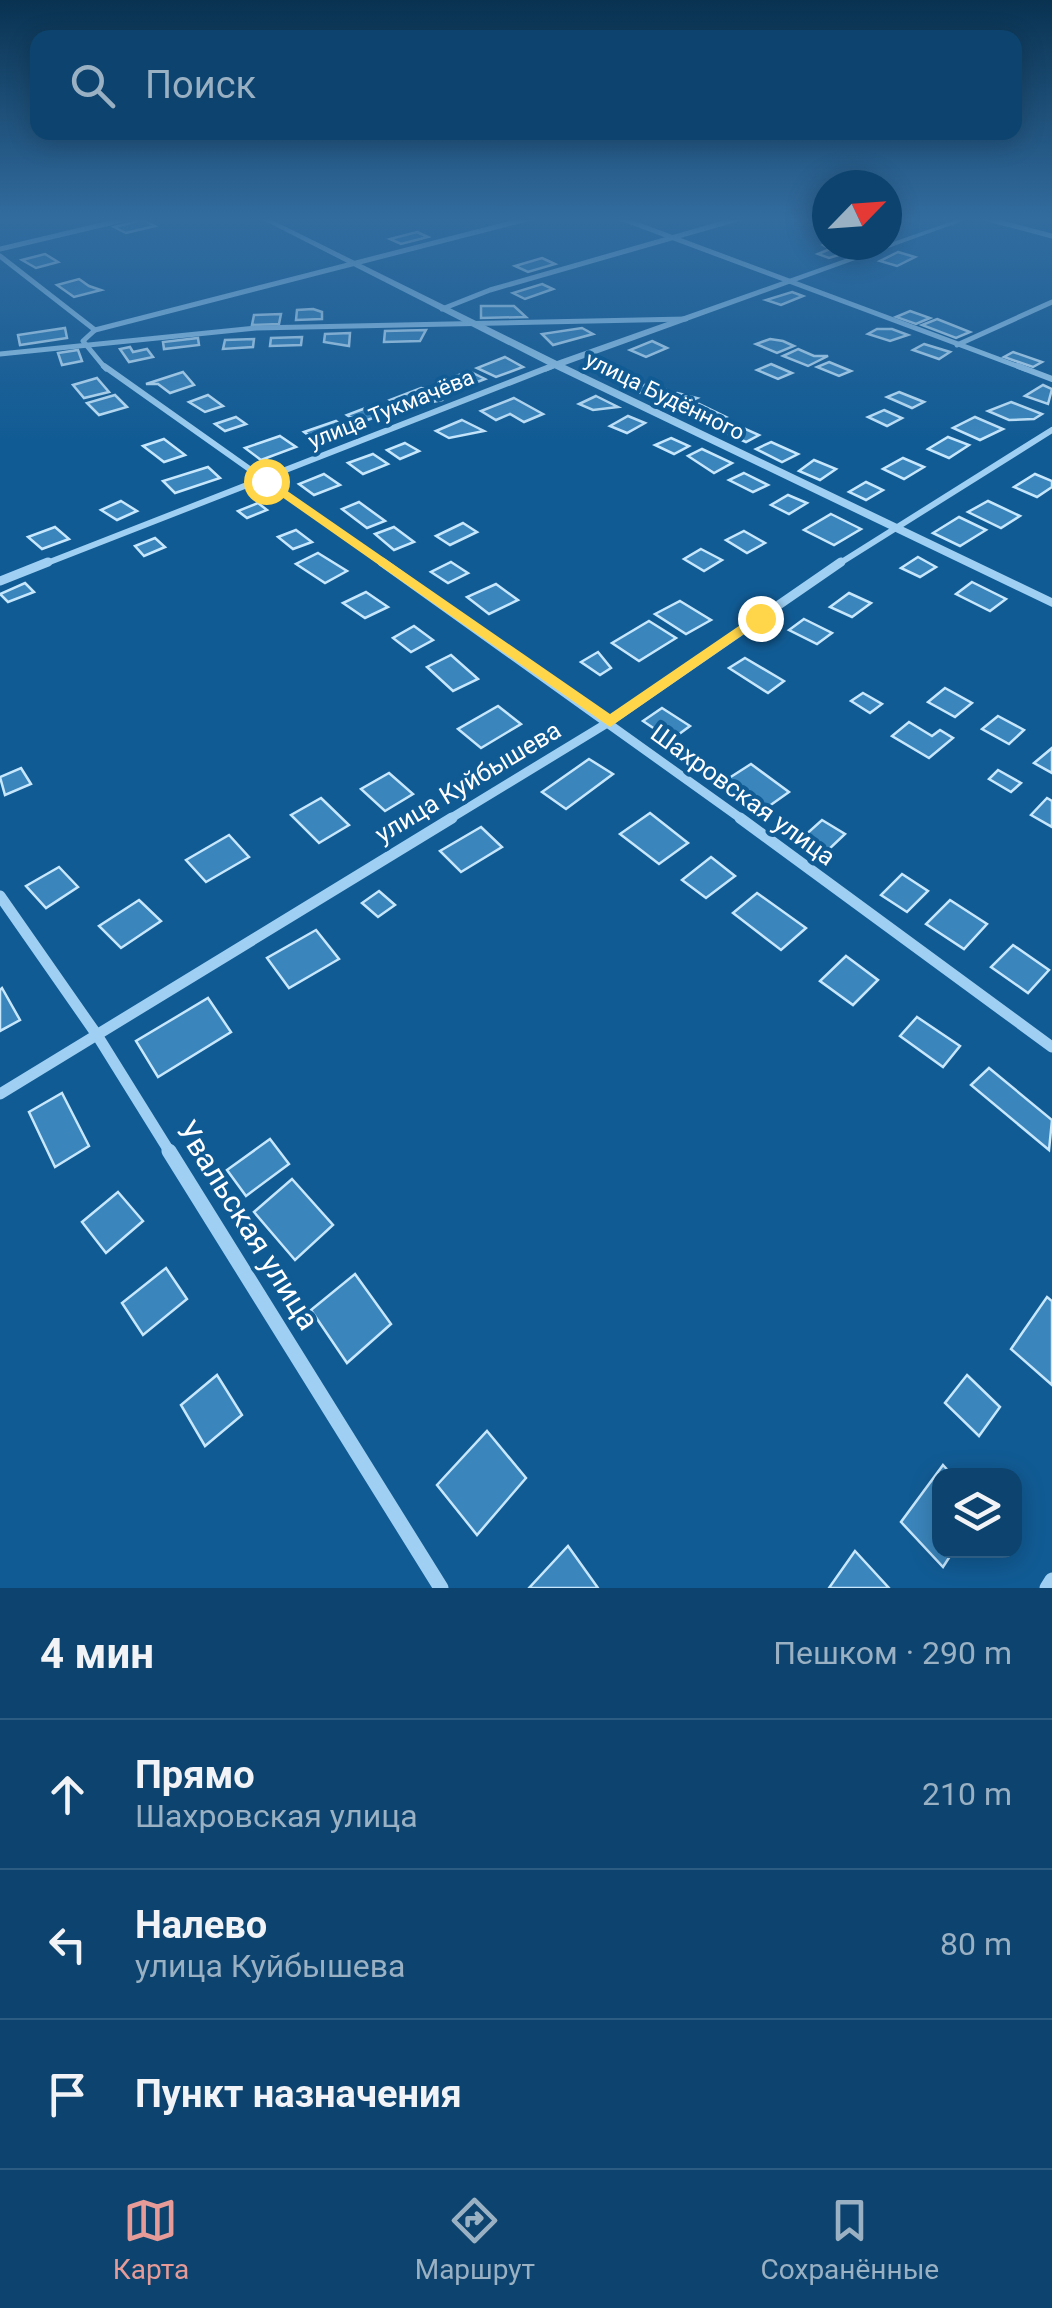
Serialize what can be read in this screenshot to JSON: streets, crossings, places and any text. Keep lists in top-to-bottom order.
{
  "streets": {
    "street": [
      "улица Будённого",
      "улица Тукмачёва",
      "улица Куйбышева",
      "Шахровская улица",
      "Увальская улица"
    ]
  },
  "crossings": [
    ["улица Будённого", "улица Тукмачёва"],
    ["улица Будённого", "улица Куйбышева"],
    ["улица Тукмачёва", "Шахровская улица"],
    ["улица Куйбышева", "Шахровская улица"],
    ["улица Куйбышева", "Увальская улица"]
  ],
  "north": "top right",
  "page": {
    "search": "Поиск",
    "heading": ["4 мин", "Пешком · 290 m"],
    "list": [
      ["Прямо", "Шахровская улица", "210 m"],
      ["Налево", "улица Куйбышева", "80 m"],
      "Пункт назначения"
    ],
    "nav": ["Карта", "Маршрут", "Сохранённые"]
  }
}
